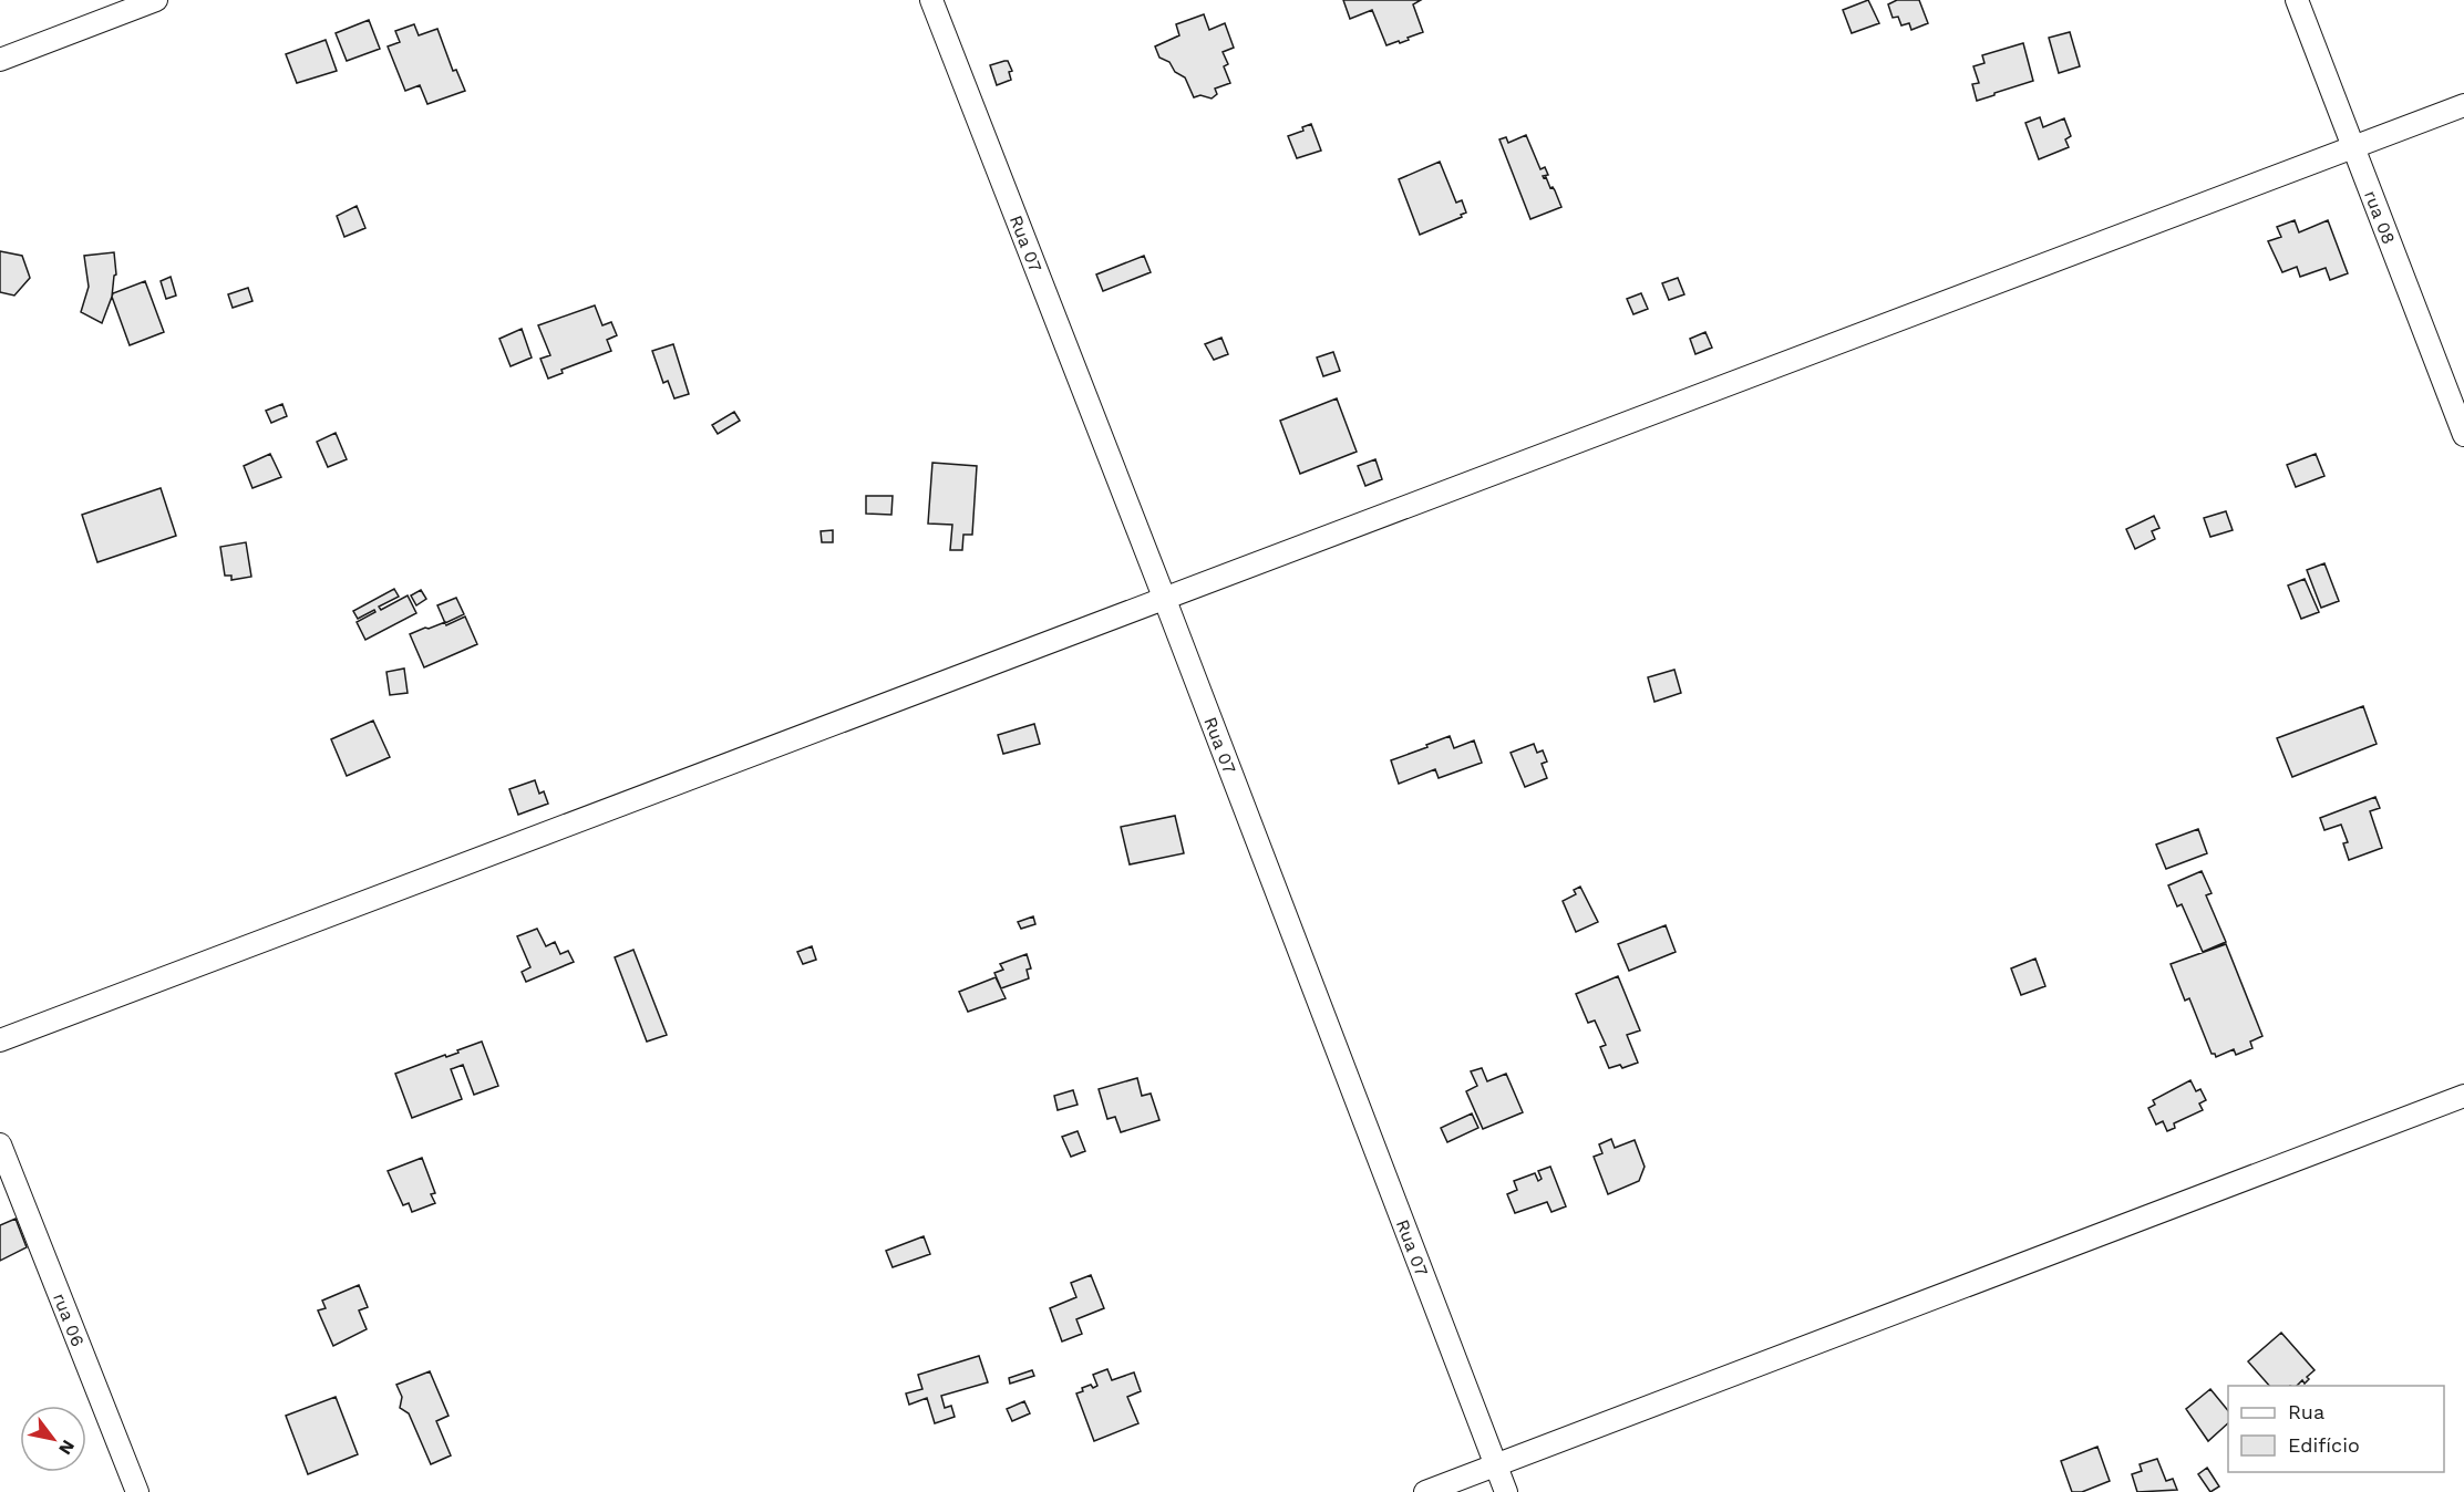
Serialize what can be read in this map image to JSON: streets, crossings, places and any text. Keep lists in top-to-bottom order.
{
  "streets": {
    "street": ["rua 08", "Rua 07", "rua 06"]
  },
  "legend": ["Rua", "Edifício"],
  "north": "bottom right"
}
